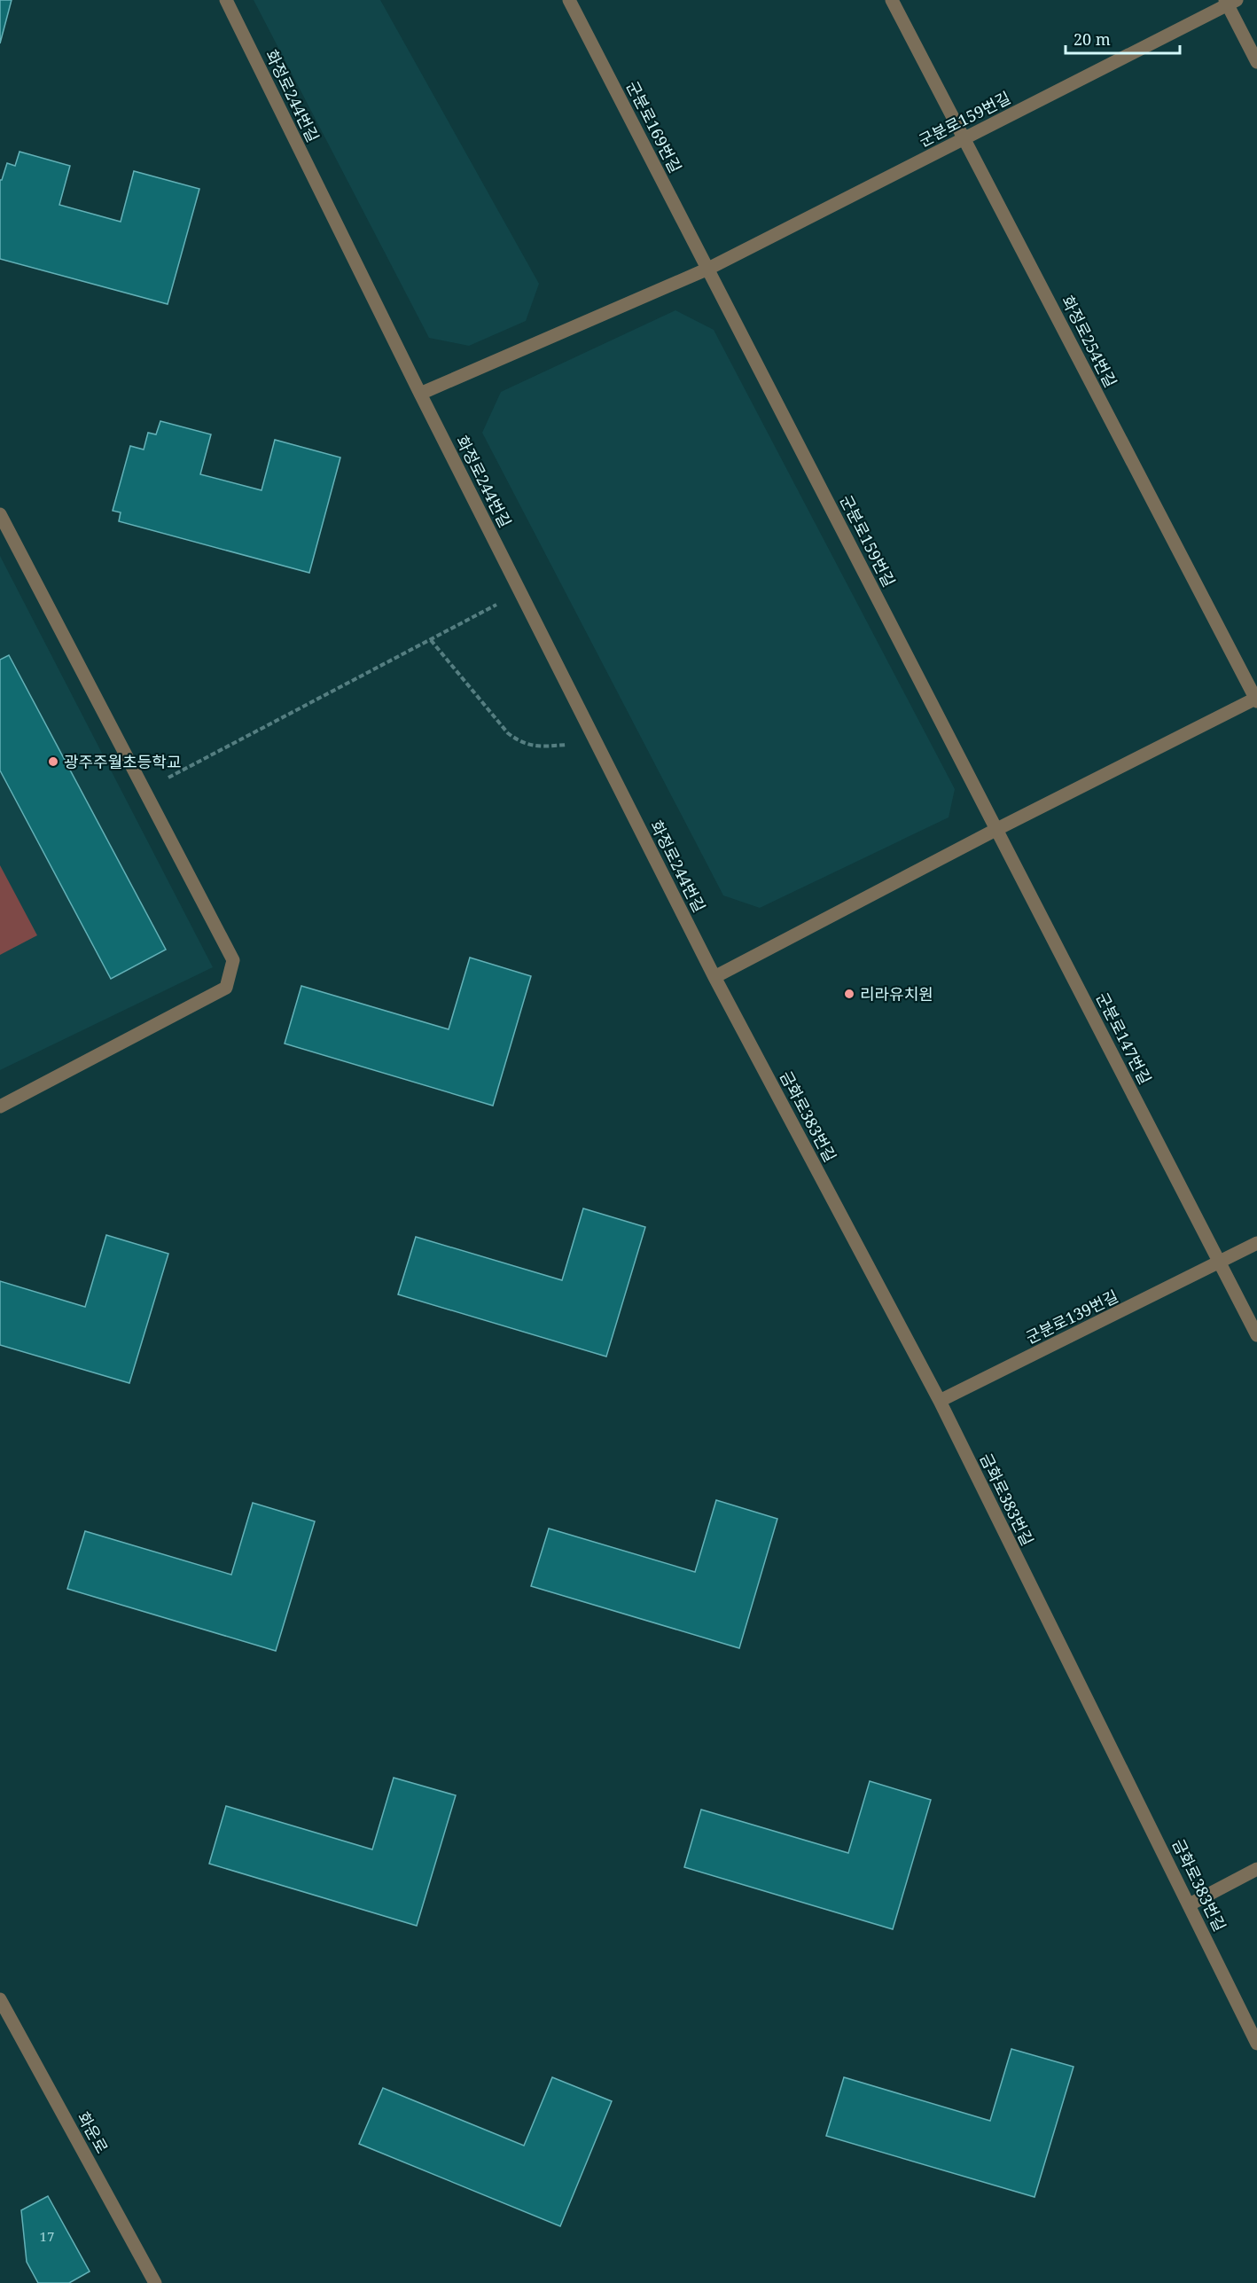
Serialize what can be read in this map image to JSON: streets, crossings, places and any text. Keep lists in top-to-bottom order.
{
  "streets": {
    "street": [
      "화정로244번길",
      "군분로159번길",
      "군분로169번길",
      "화정로254번길",
      "군분로147번길",
      "금화로383번길",
      "군분로139번길",
      "화운로"
    ]
  },
  "crossings": [
    ["화정로244번길", "군분로159번길"],
    ["화정로244번길", "금화로383번길"],
    ["군분로159번길", "군분로169번길"],
    ["군분로159번길", "화정로254번길"],
    ["군분로159번길", "군분로147번길"],
    ["군분로147번길", "군분로139번길"],
    ["금화로383번길", "군분로139번길"]
  ],
  "places": ["광주주월초등학교", "리라유치원"],
  "house_numbers": ["17"],
  "scale_bar": "20 m"
}
